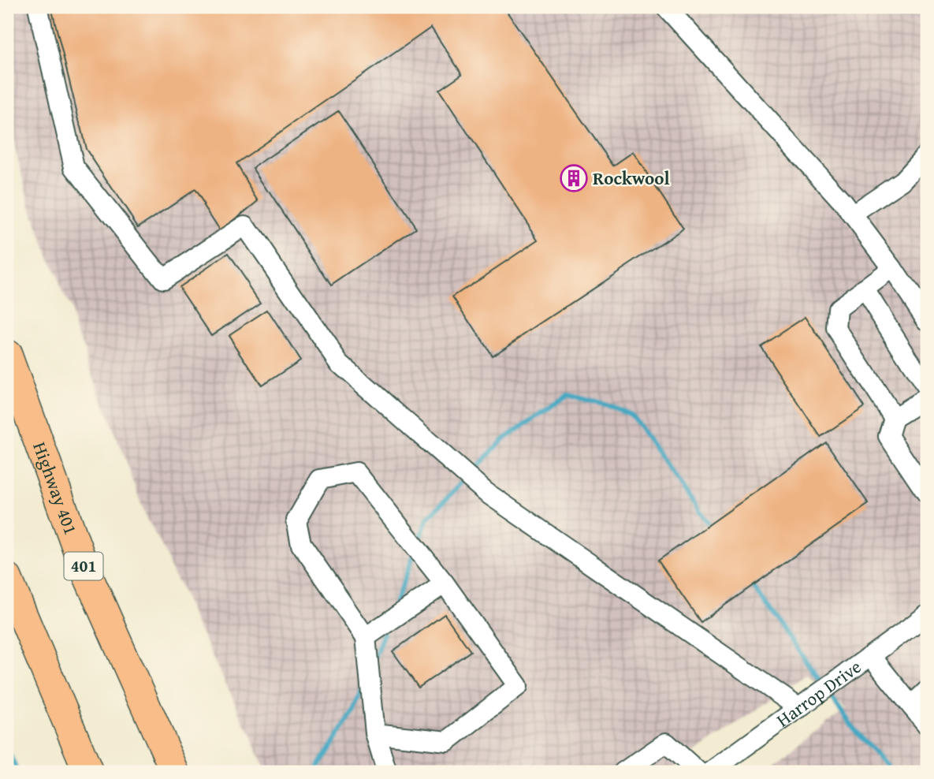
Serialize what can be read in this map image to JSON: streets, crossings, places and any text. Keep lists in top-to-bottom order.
{
  "streets": {
    "highway": ["Highway 401", "401"],
    "street": ["Harrop Drive"]
  },
  "places": {
    "building": ["Rockwool"]
  }
}
